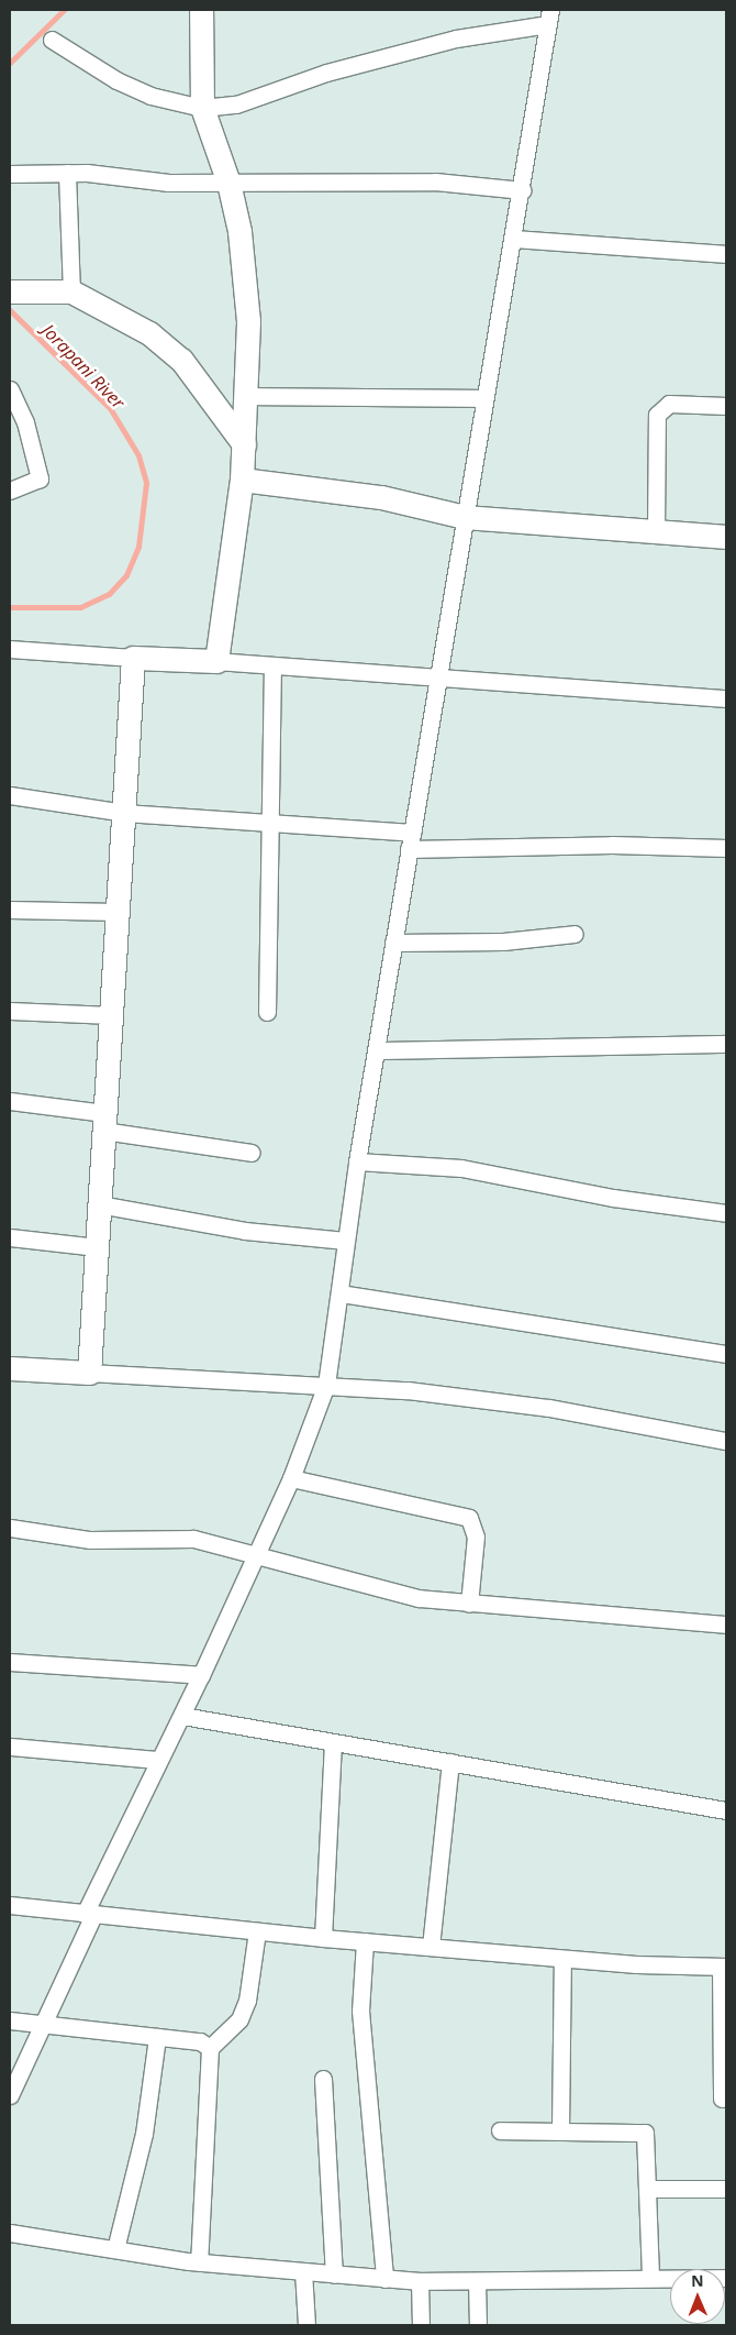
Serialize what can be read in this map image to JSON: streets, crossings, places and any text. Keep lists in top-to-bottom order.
{
  "water": ["Jorapani River"],
  "north": "top"
}
